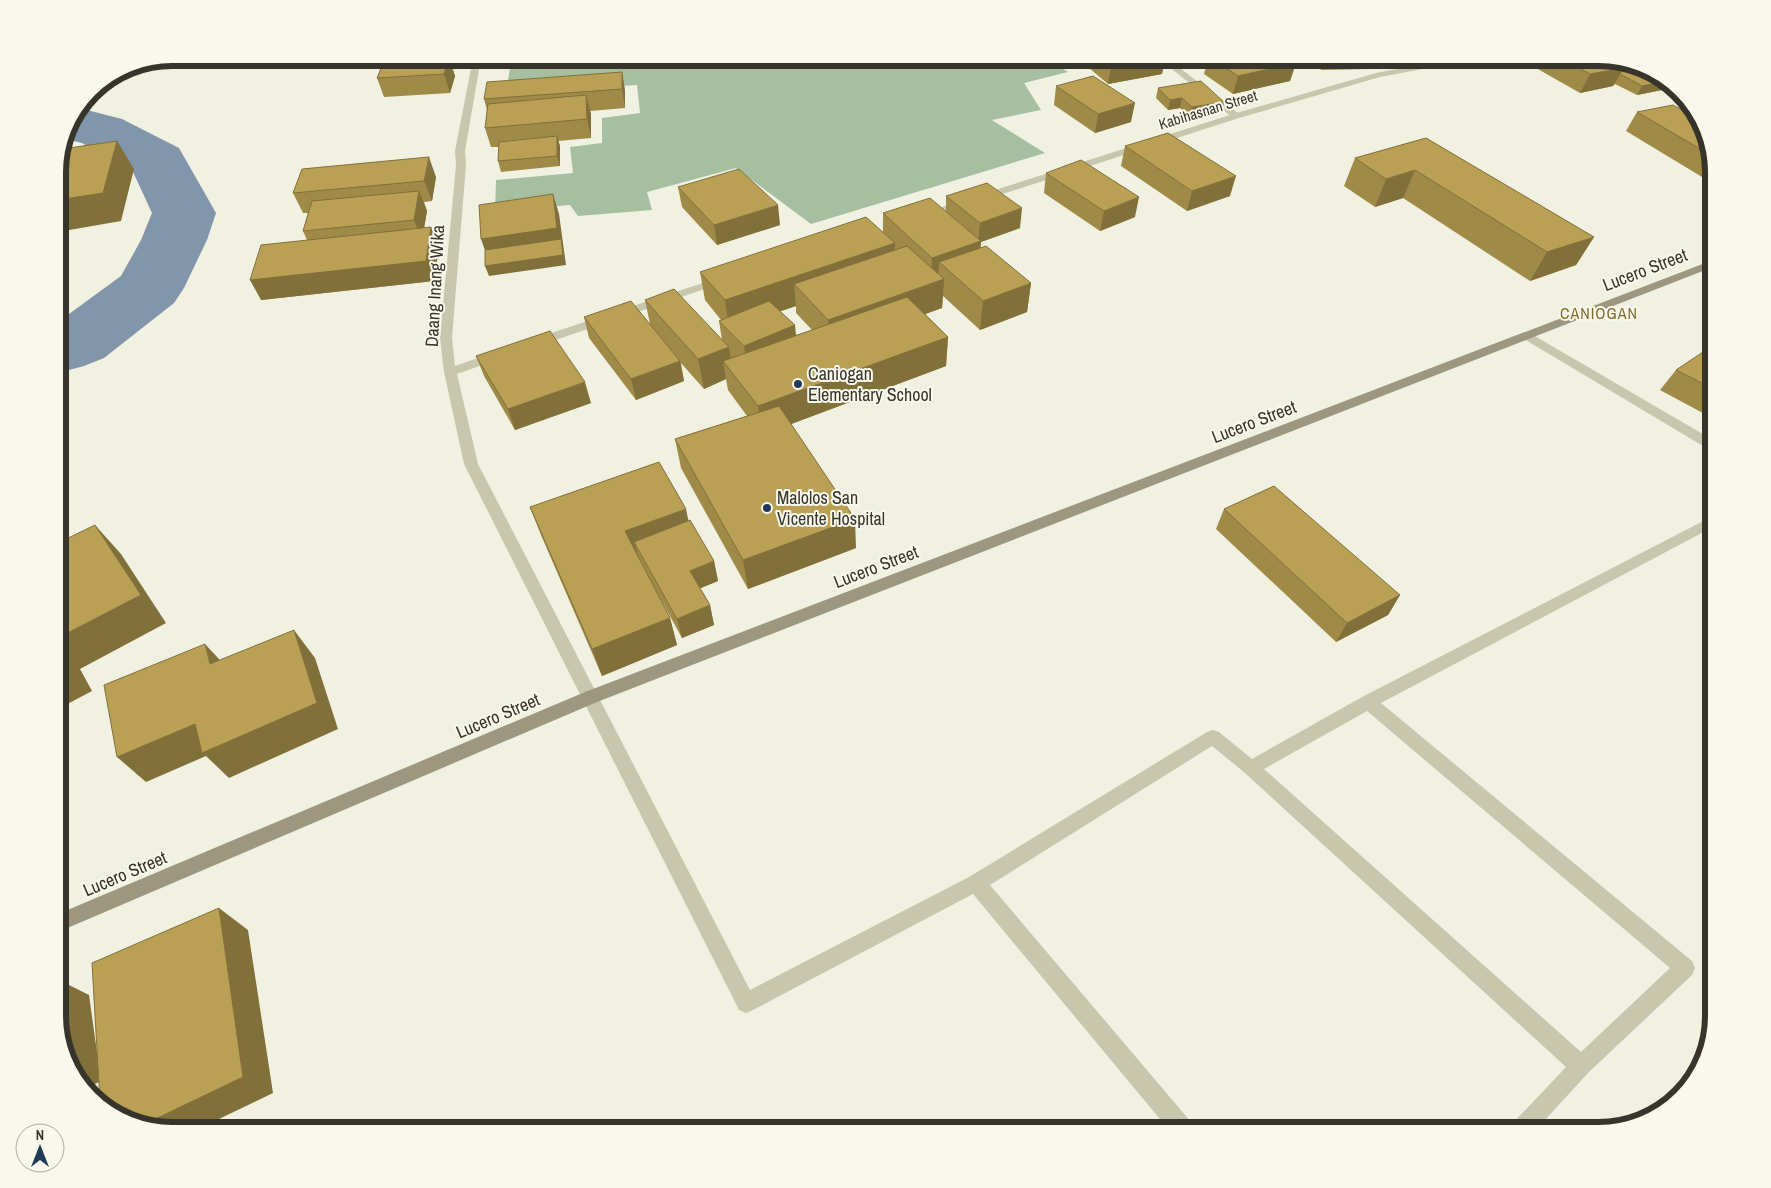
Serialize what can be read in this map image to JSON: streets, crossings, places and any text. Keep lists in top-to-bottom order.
{
  "streets": {
    "street": ["Kabihasnan Street", "Lucero Street", "Daang Inang Wika"]
  },
  "crossings": [
    ["Lucero Street", "Daang Inang Wika"]
  ],
  "districts": ["CANIOGAN"],
  "places": ["Caniogan Elementary School", "Malolos San Vicente Hospital"],
  "north": "top"
}
